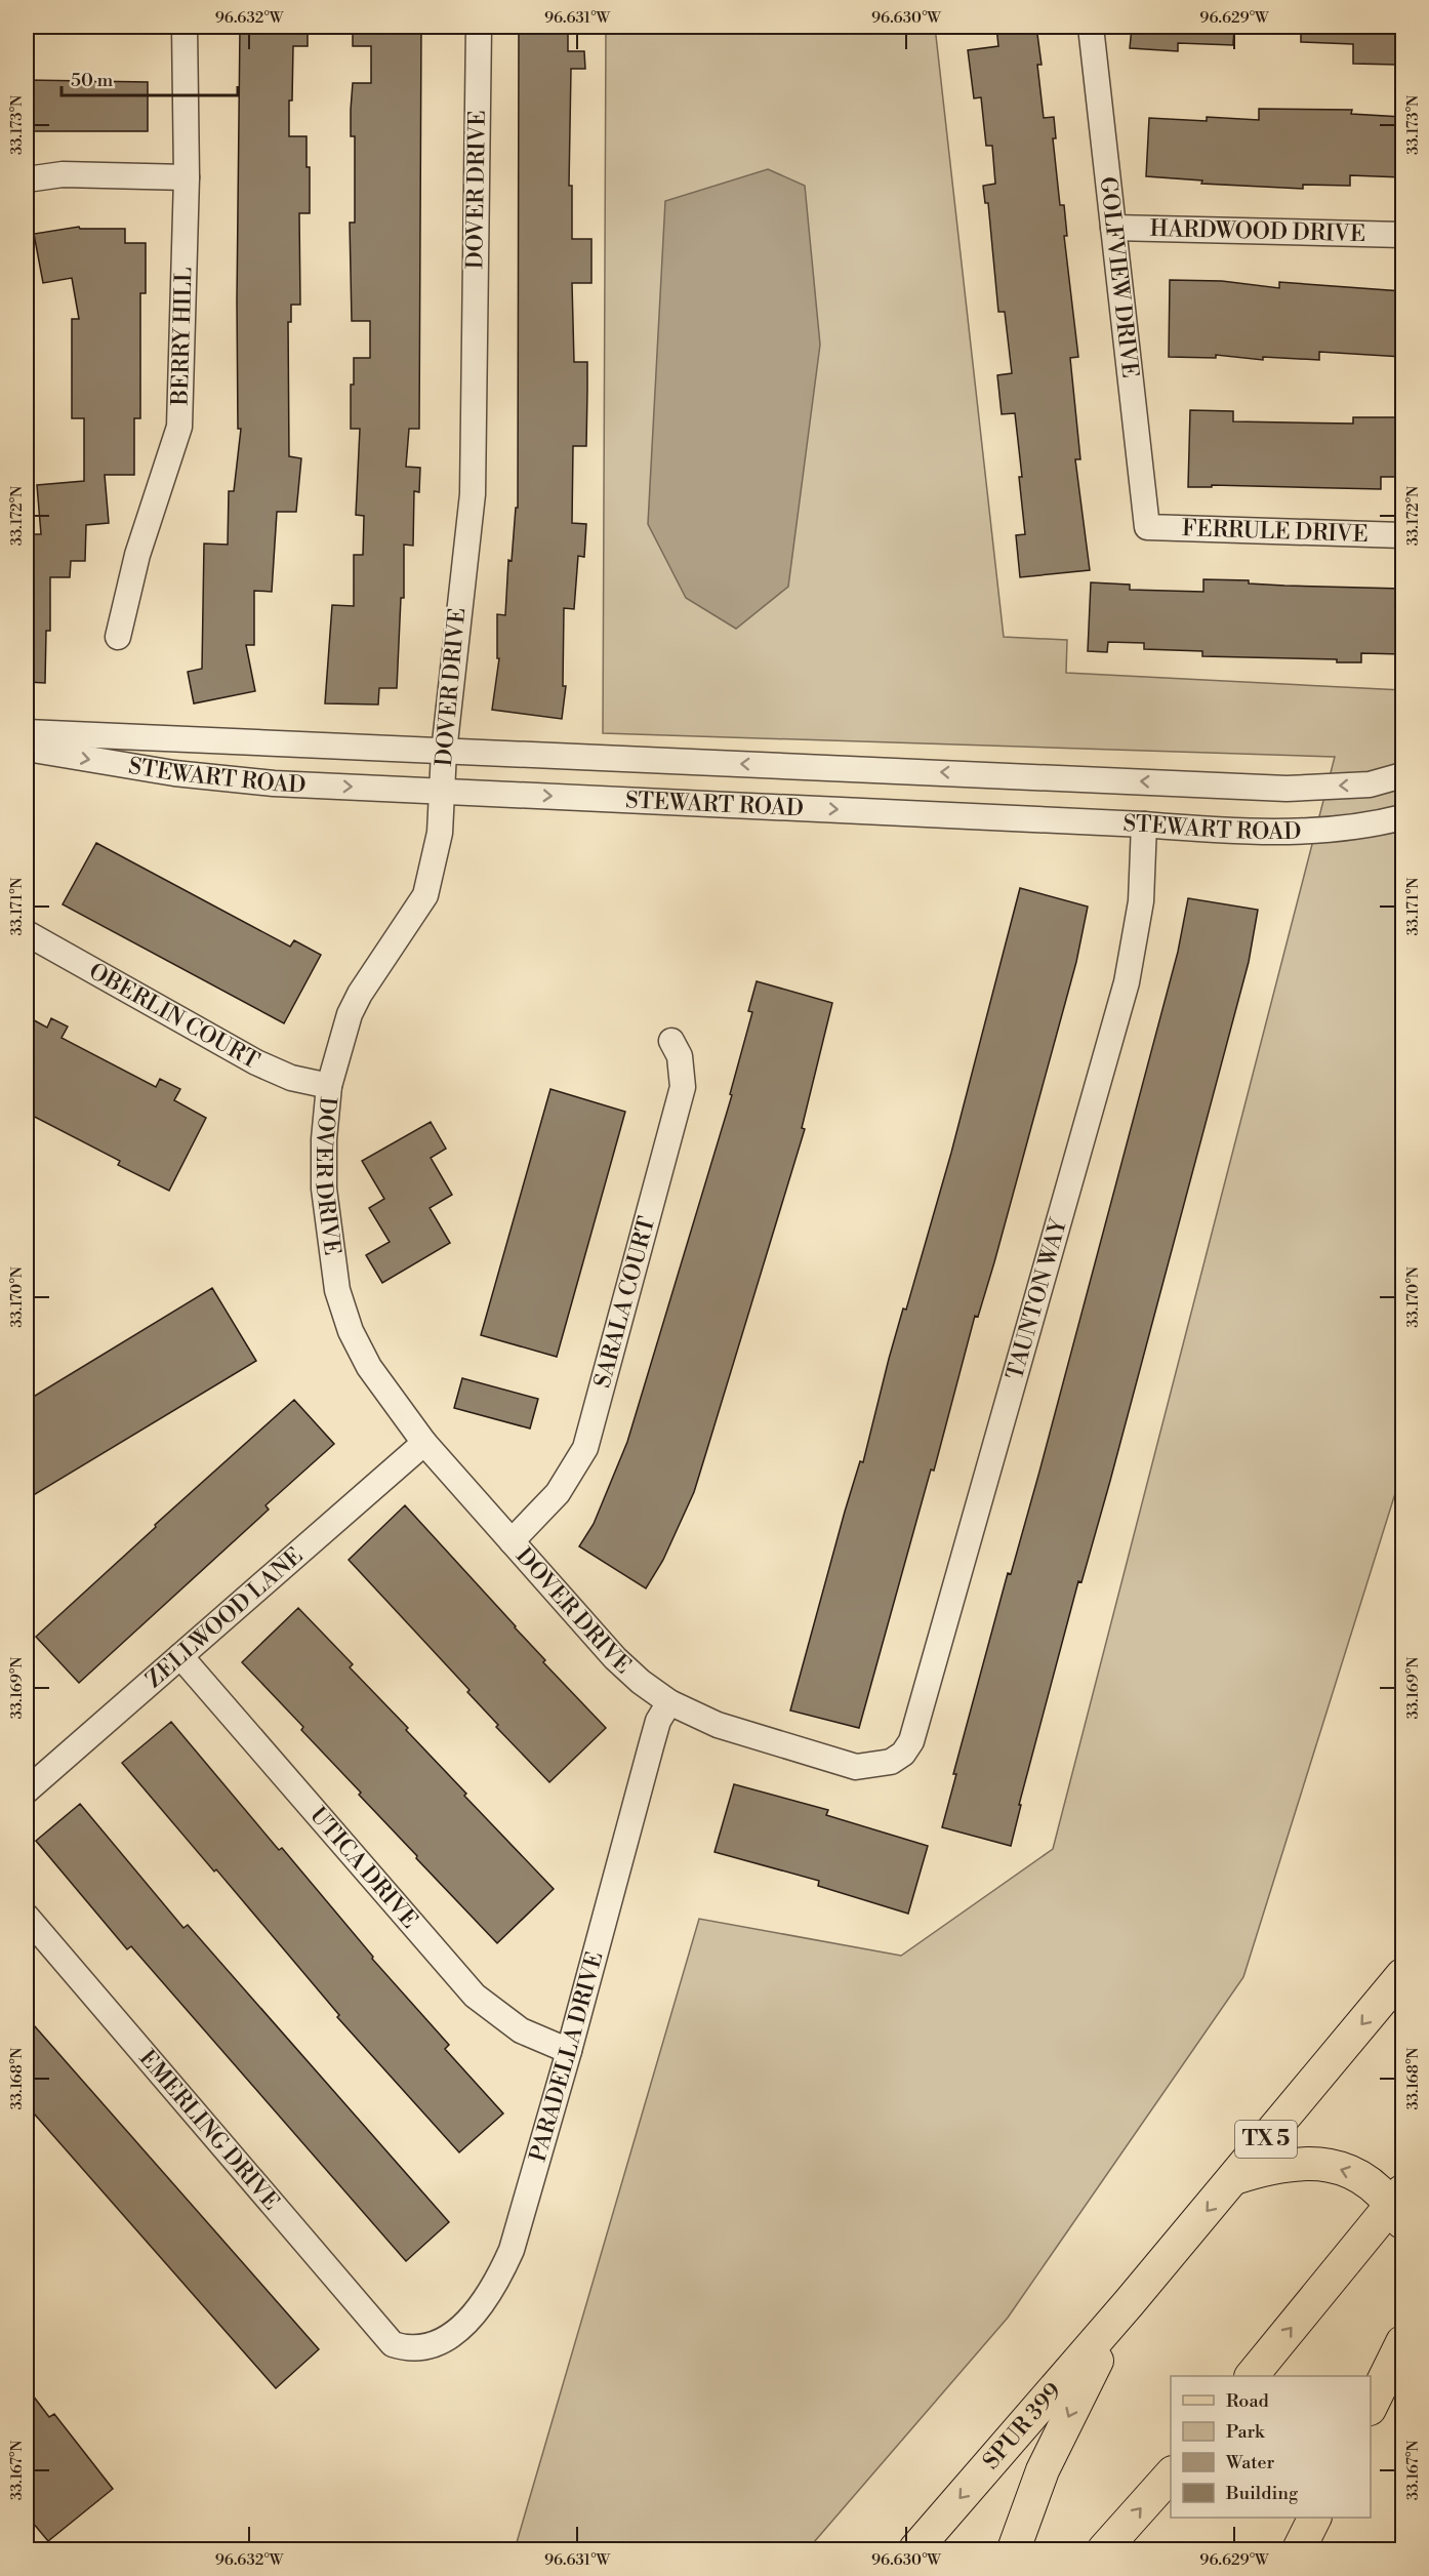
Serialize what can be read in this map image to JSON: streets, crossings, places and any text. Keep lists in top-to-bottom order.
{
  "streets": {
    "main road": ["TX 5", "SPUR 399"],
    "street": [
      "DOVER DRIVE",
      "HARDWOOD DRIVE",
      "GOLFVIEW DRIVE",
      "BERRY HILL",
      "FERRULE DRIVE",
      "STEWART ROAD",
      "OBERLIN COURT",
      "TAUNTON WAY",
      "SARALA COURT",
      "ZELLWOOD LANE",
      "UTICA DRIVE",
      "PARADELLA DRIVE",
      "EMERLING DRIVE"
    ]
  },
  "crossings": [
    ["DOVER DRIVE", "STEWART ROAD"],
    ["DOVER DRIVE", "OBERLIN COURT"],
    ["DOVER DRIVE", "TAUNTON WAY"],
    ["DOVER DRIVE", "SARALA COURT"],
    ["DOVER DRIVE", "ZELLWOOD LANE"],
    ["DOVER DRIVE", "PARADELLA DRIVE"],
    ["HARDWOOD DRIVE", "GOLFVIEW DRIVE"],
    ["GOLFVIEW DRIVE", "FERRULE DRIVE"],
    ["STEWART ROAD", "TAUNTON WAY"],
    ["ZELLWOOD LANE", "UTICA DRIVE"],
    ["UTICA DRIVE", "PARADELLA DRIVE"],
    ["PARADELLA DRIVE", "EMERLING DRIVE"],
    ["TX 5", "SPUR 399"]
  ],
  "legend": [
    "Road",
    "Park",
    "Water",
    "Building"
  ],
  "scale_bar": "50 m",
  "coordinates": [
    "96.632°W",
    "96.631°W",
    "96.630°W",
    "96.629°W",
    "33.173°N",
    "33.172°N",
    "33.171°N",
    "33.170°N",
    "33.169°N",
    "33.168°N",
    "33.167°N"
  ]
}
